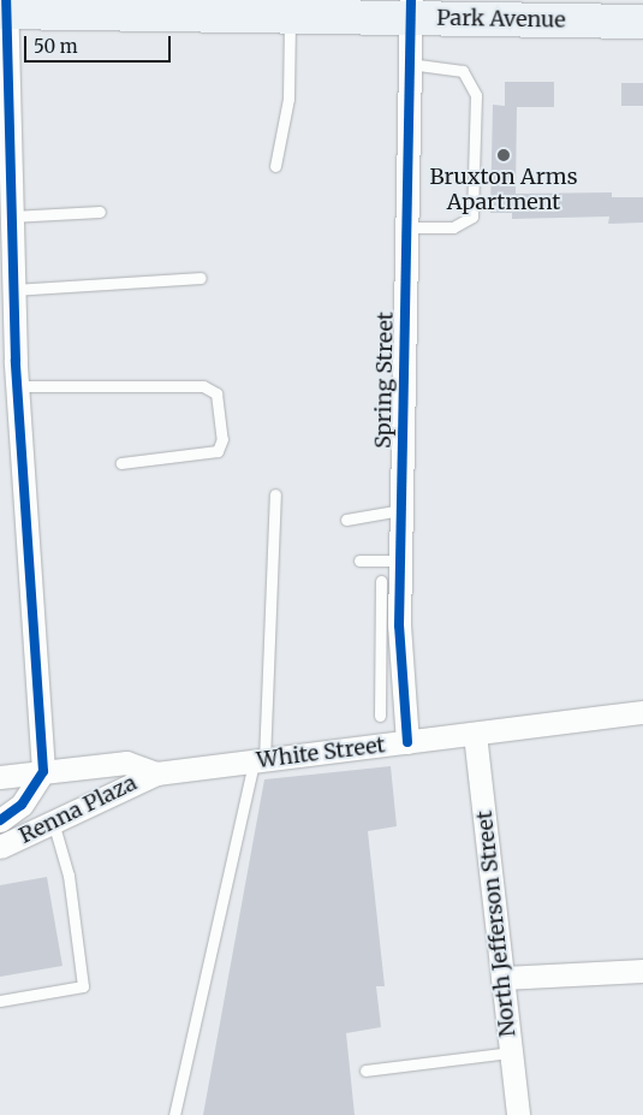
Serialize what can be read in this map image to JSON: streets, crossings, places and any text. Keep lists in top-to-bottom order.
{
  "streets": {
    "main road": ["Park Avenue"],
    "street": [
      "Spring Street",
      "White Street",
      "Renna Plaza",
      "North Jefferson Street"
    ]
  },
  "crossings": [
    ["Park Avenue", "Spring Street"],
    ["Spring Street", "White Street"],
    ["White Street", "Renna Plaza"],
    ["White Street", "North Jefferson Street"]
  ],
  "places": ["Bruxton Arms Apartment"],
  "scale_bar": "50 m"
}
